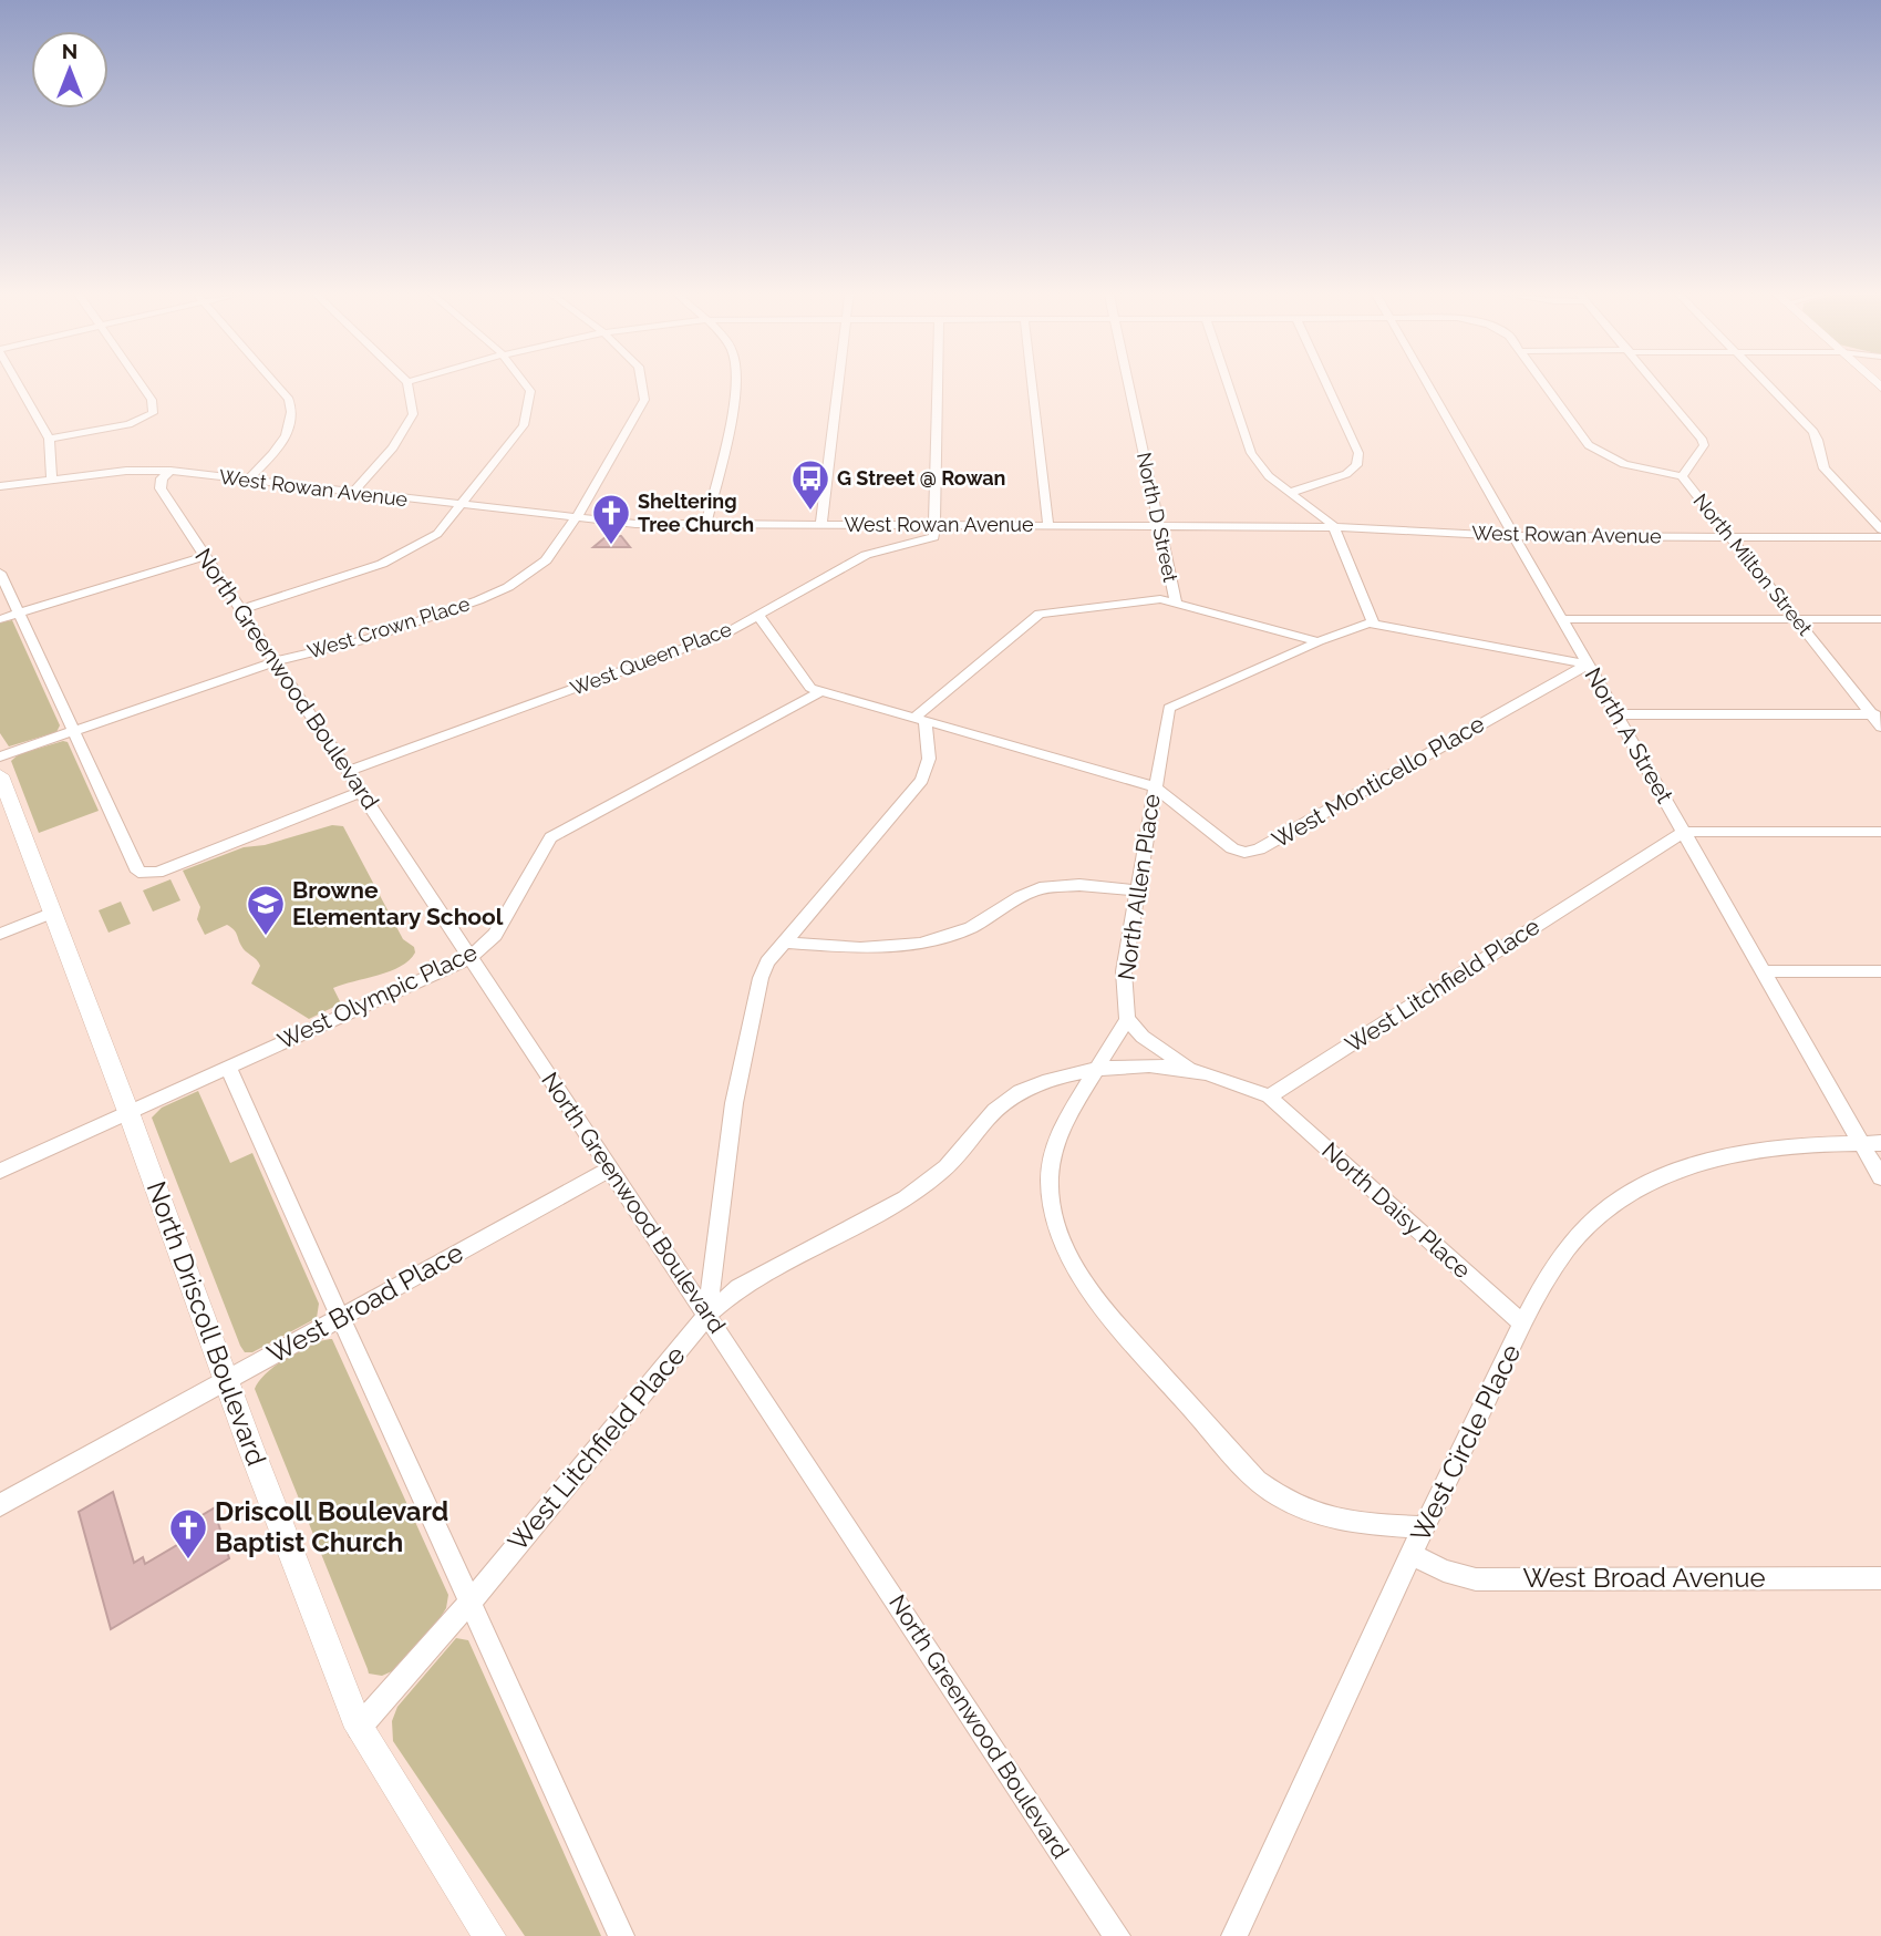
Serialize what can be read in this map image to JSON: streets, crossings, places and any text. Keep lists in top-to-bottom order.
{
  "streets": {
    "main road": ["North Driscoll Boulevard"],
    "street": [
      "West Rowan Avenue",
      "North D Street",
      "North Milton Street",
      "West Crown Place",
      "West Queen Place",
      "North Greenwood Boulevard",
      "North A Street",
      "West Monticello Place",
      "North Allen Place",
      "West Litchfield Place",
      "West Olympic Place",
      "North Daisy Place",
      "West Broad Place",
      "West Circle Place",
      "West Broad Avenue"
    ]
  },
  "crossings": [
    ["West Rowan Avenue", "North D Street"],
    ["West Rowan Avenue", "North Milton Street"],
    ["West Rowan Avenue", "West Crown Place"],
    ["West Rowan Avenue", "West Queen Place"],
    ["West Rowan Avenue", "North Greenwood Boulevard"],
    ["West Rowan Avenue", "North A Street"],
    ["West Crown Place", "North Greenwood Boulevard"],
    ["West Queen Place", "North Greenwood Boulevard"],
    ["North Greenwood Boulevard", "West Litchfield Place"],
    ["North Greenwood Boulevard", "West Olympic Place"],
    ["North Greenwood Boulevard", "West Broad Place"],
    ["North A Street", "West Monticello Place"],
    ["North A Street", "West Litchfield Place"],
    ["North A Street", "West Circle Place"],
    ["West Monticello Place", "North Allen Place"],
    ["West Monticello Place", "West Olympic Place"],
    ["North Allen Place", "West Litchfield Place"],
    ["West Litchfield Place", "North Daisy Place"],
    ["West Litchfield Place", "North Driscoll Boulevard"],
    ["West Olympic Place", "North Driscoll Boulevard"],
    ["North Daisy Place", "West Circle Place"],
    ["West Broad Place", "North Driscoll Boulevard"],
    ["West Circle Place", "West Broad Avenue"]
  ],
  "places": {
    "bus stop": ["G Street @ Rowan"],
    "church": ["Sheltering Tree Church", "Driscoll Boulevard Baptist Church"],
    "school or university": ["Browne Elementary School"]
  },
  "north": "top"
}
